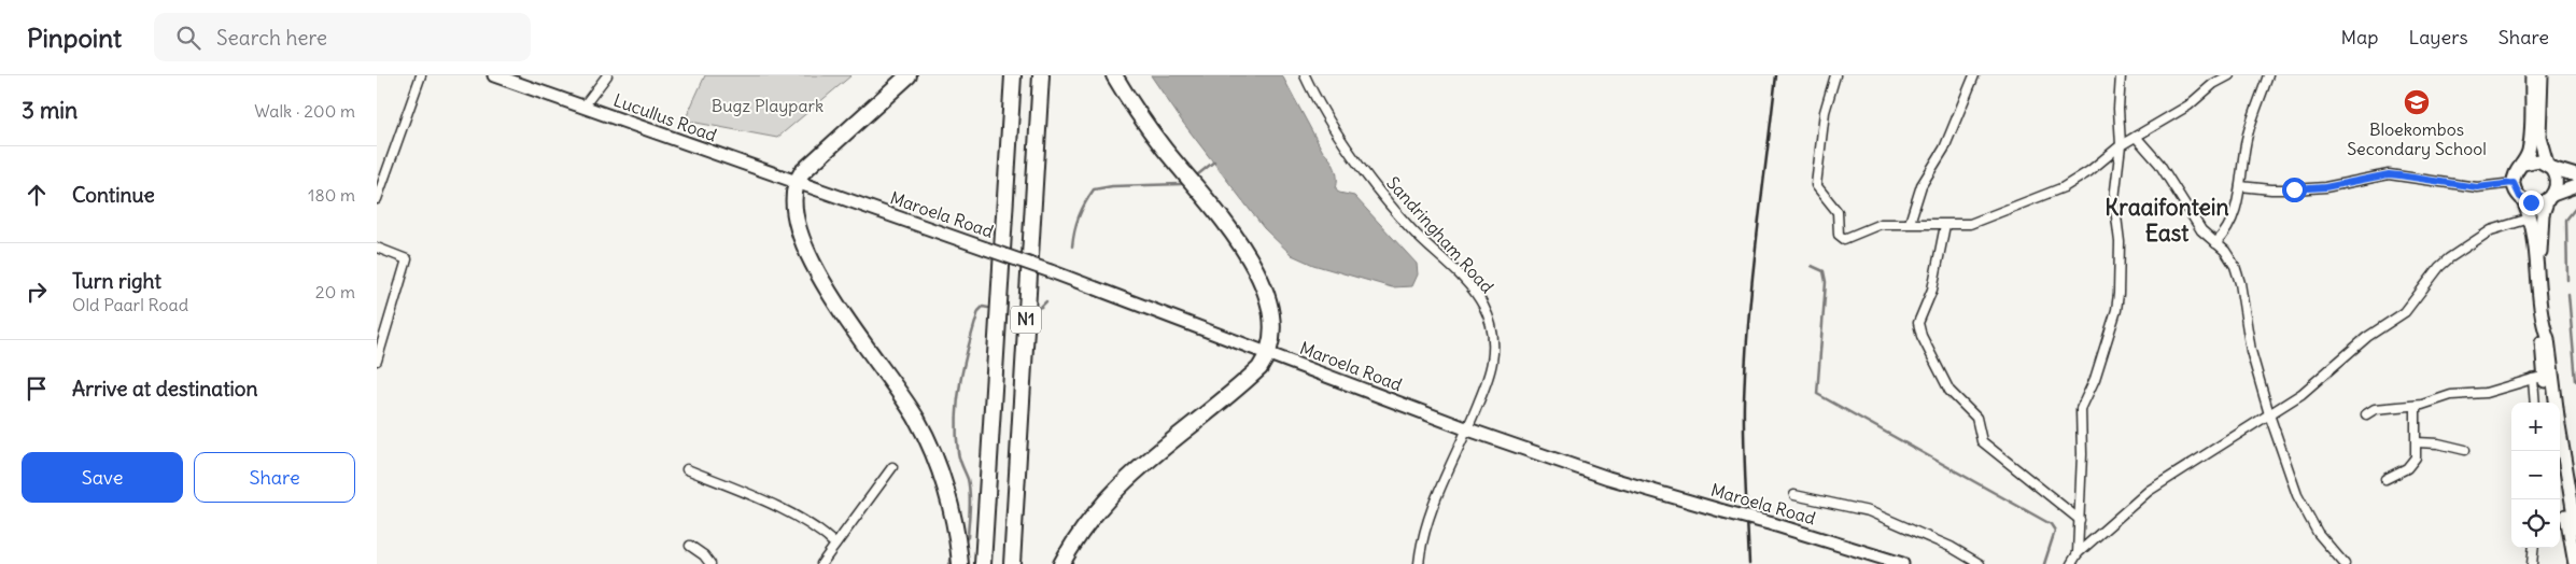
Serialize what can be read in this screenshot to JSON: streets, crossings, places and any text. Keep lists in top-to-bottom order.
{
  "streets": {
    "highway": ["N1"],
    "street": ["Lucullus Road", "Maroela Road", "Sandringham Road"]
  },
  "crossings": [
    ["Lucullus Road", "Maroela Road"],
    ["Maroela Road", "Sandringham Road"]
  ],
  "districts": ["Kraaifontein East"],
  "parks": ["Bugz Playpark"],
  "places": {
    "school or university": ["Bloekombos Secondary School"]
  },
  "page": {
    "header": "Pinpoint",
    "search": "Search here",
    "nav": ["Map", "Layers", "Share"],
    "heading": ["3 min", "Walk · 200 m"],
    "list": [
      ["Continue", "180 m"],
      ["Turn right", "Old Paarl Road", "20 m"],
      "Arrive at destination"
    ],
    "map_buttons": ["+", "−"],
    "buttons": ["Save", "Share"]
  }
}
